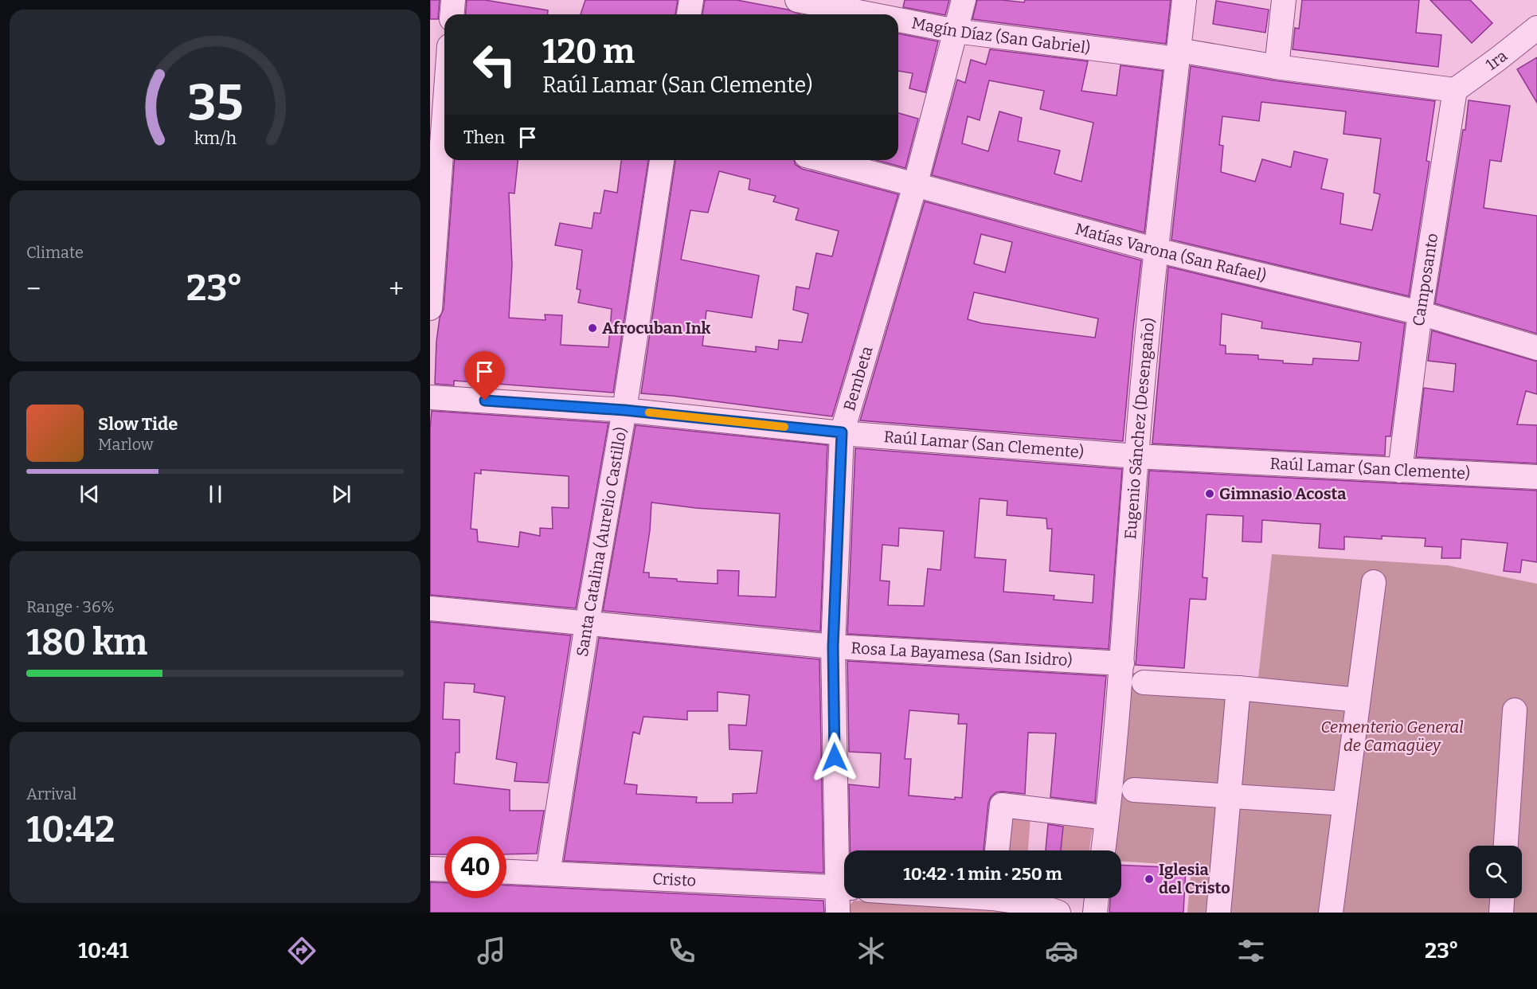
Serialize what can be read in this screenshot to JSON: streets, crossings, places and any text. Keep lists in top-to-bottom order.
{
  "streets": {
    "street": [
      "Magín Díaz (San Gabriel)",
      "1ra",
      "Matías Varona (San Rafael)",
      "Camposanto",
      "Bembeta",
      "Eugenio Sánchez (Desengaño)",
      "Raúl Lamar (San Clemente)",
      "Santa Catalina (Aurelio Castillo)",
      "Rosa La Bayamesa (San Isidro)",
      "Cristo"
    ]
  },
  "crossings": [
    ["Magín Díaz (San Gabriel)", "1ra"],
    ["Magín Díaz (San Gabriel)", "Camposanto"],
    ["Magín Díaz (San Gabriel)", "Bembeta"],
    ["Magín Díaz (San Gabriel)", "Eugenio Sánchez (Desengaño)"],
    ["1ra", "Camposanto"],
    ["Matías Varona (San Rafael)", "Camposanto"],
    ["Matías Varona (San Rafael)", "Bembeta"],
    ["Matías Varona (San Rafael)", "Eugenio Sánchez (Desengaño)"],
    ["Camposanto", "Raúl Lamar (San Clemente)"],
    ["Bembeta", "Raúl Lamar (San Clemente)"],
    ["Bembeta", "Rosa La Bayamesa (San Isidro)"],
    ["Eugenio Sánchez (Desengaño)", "Raúl Lamar (San Clemente)"],
    ["Eugenio Sánchez (Desengaño)", "Rosa La Bayamesa (San Isidro)"],
    ["Raúl Lamar (San Clemente)", "Santa Catalina (Aurelio Castillo)"],
    ["Santa Catalina (Aurelio Castillo)", "Rosa La Bayamesa (San Isidro)"],
    ["Santa Catalina (Aurelio Castillo)", "Cristo"]
  ],
  "parks": ["Cementerio General de Camagüey"],
  "places": ["Afrocuban Ink", "Gimnasio Acosta", "Iglesia del Cristo"],
  "page": {
    "turn": ["120 m", "Raúl Lamar (San Clemente)"],
    "then": "Then",
    "tile": [
      "Climate",
      ["Range · 36%", "180 km"],
      ["Arrival", "10:42"]
    ],
    "heat": ["−", "23°", "+"],
    "song": ["Slow Tide", "Marlow"],
    "limit": "40",
    "trip": "10:42 · 1 min · 250 m",
    "tabs": ["10:41", "23°"],
    "gauge": ["35", "km/h"]
  }
}
